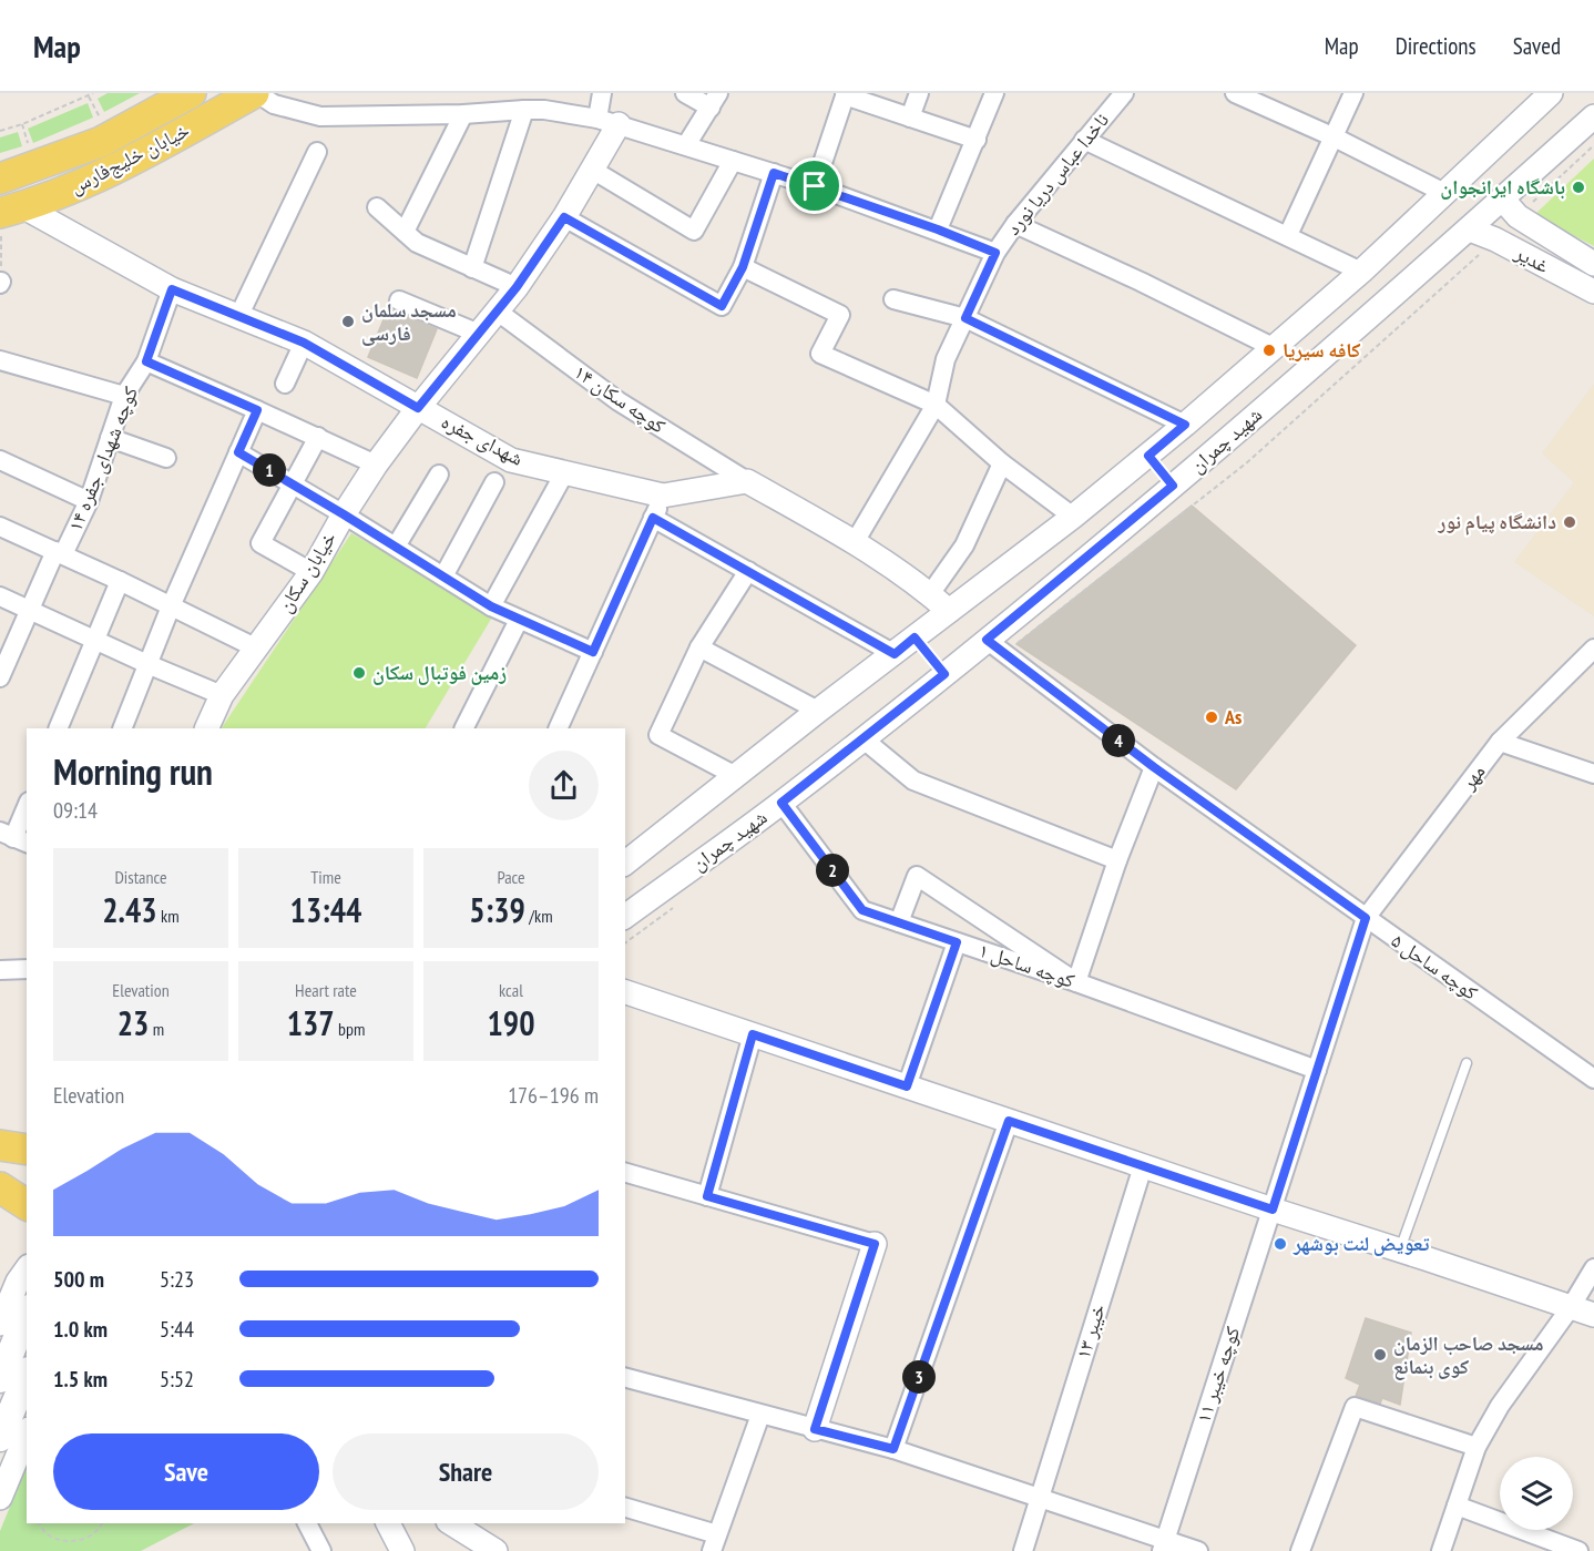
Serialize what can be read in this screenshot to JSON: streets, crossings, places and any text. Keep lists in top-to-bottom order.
{
  "streets": {
    "main road": ["خیابان خلیج‌فارس"],
    "street": [
      "ناخدا عباس دریا نورد",
      "غدیر",
      "کوچه سکان ۱۴",
      "شهدای جفره",
      "شهید چمران",
      "کوچه شهدای جفره ۱۴",
      "خیابان سکان",
      "مهر",
      "کوچه ساحل ۱",
      "کوچه ساحل ۵",
      "خیبر ۱۳",
      "کوچه خیبر ۱۱"
    ]
  },
  "crossings": [
    ["خیابان خلیج‌فارس", "شهدای جفره"],
    ["غدیر", "شهید چمران"],
    ["کوچه سکان ۱۴", "شهدای جفره"],
    ["کوچه سکان ۱۴", "خیابان سکان"],
    ["شهدای جفره", "کوچه شهدای جفره ۱۴"],
    ["شهدای جفره", "خیابان سکان"],
    ["شهید چمران", "کوچه ساحل ۱"],
    ["شهید چمران", "کوچه ساحل ۵"],
    ["مهر", "کوچه ساحل ۱"],
    ["مهر", "کوچه ساحل ۵"],
    ["مهر", "کوچه خیبر ۱۱"],
    ["کوچه ساحل ۱", "کوچه خیبر ۱۱"]
  ],
  "places": [
    "باشگاه ایرانجوان",
    "مسجد سلمان فارسی",
    "کافه سیریا",
    "دانشگاه پیام نور",
    "زمین فوتبال سکان",
    "As",
    "تعویض لنت بوشهر",
    "مسجد صاحب الزمان کوی بنمانع"
  ],
  "page": {
    "header": "Map",
    "nav": ["Map", "Directions", "Saved"],
    "pins": [
      "1",
      "4",
      "2",
      "3"
    ],
    "heading": ["Morning run", "09:14"],
    "stats": [
      ["Distance", "2.43 km"],
      ["Time", "13:44"],
      ["Pace", "5:39 /km"],
      ["Elevation", "23 m"],
      ["Heart rate", "137 bpm"],
      ["kcal", "190"]
    ],
    "chart": ["Elevation", "176–196 m"],
    "list": [
      {
        "name": "500 m",
        "note": "5:23"
      },
      {
        "name": "1.0 km",
        "note": "5:44"
      },
      {
        "name": "1.5 km",
        "note": "5:52"
      }
    ],
    "buttons": ["Save", "Share"]
  }
}
